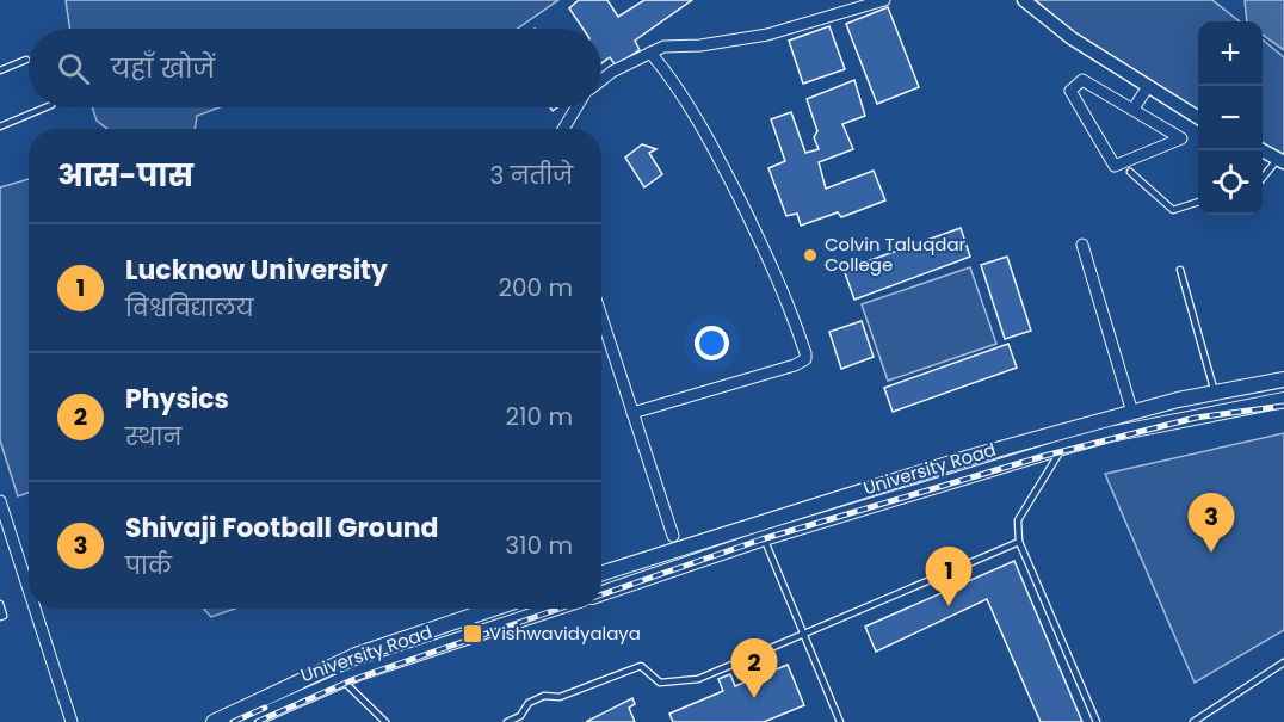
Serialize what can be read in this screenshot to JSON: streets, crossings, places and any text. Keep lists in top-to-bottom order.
{
  "streets": {
    "main road": ["University Road"]
  },
  "places": {
    "other": ["Colvin Taluqdar College"],
    "transit": ["Vishwavidyalaya"]
  },
  "page": {
    "map_buttons": ["+", "−"],
    "search": "यहाँ खोजें",
    "heading": ["आस-पास", "3 नतीजे"],
    "list": [
      {
        "mark": "1",
        "name": "Lucknow University",
        "note": "विश्वविद्यालय",
        "value": "200 m"
      },
      {
        "mark": "2",
        "name": "Physics",
        "note": "स्थान",
        "value": "210 m"
      },
      {
        "mark": "3",
        "name": "Shivaji Football Ground",
        "note": "पार्क",
        "value": "310 m"
      }
    ],
    "pins": ["3", "1", "2"]
  }
}
